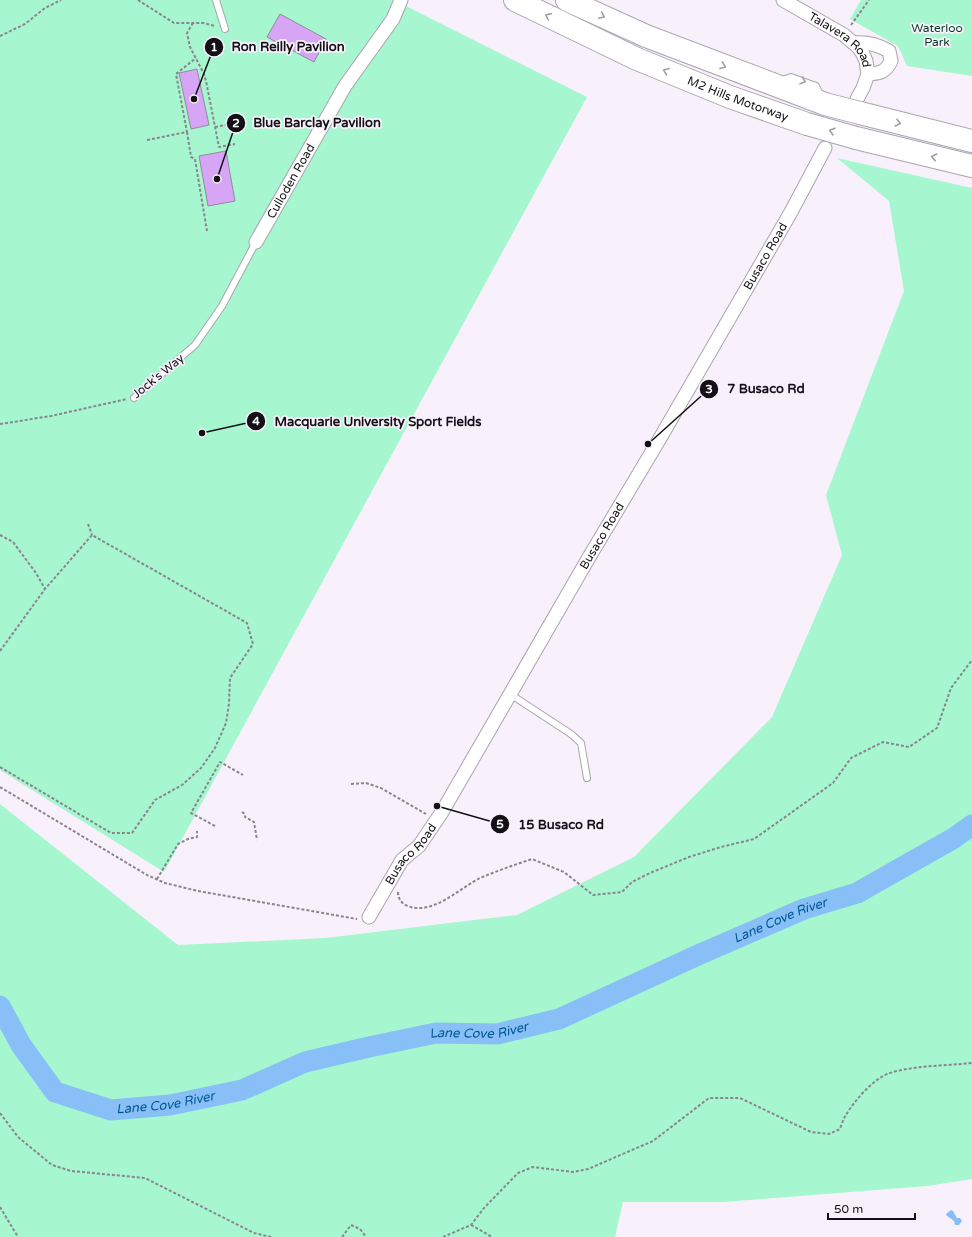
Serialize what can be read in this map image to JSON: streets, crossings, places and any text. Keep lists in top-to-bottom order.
{
  "streets": {
    "highway": ["M2 Hills Motorway"],
    "street": ["Talavera Road", "Culloden Road", "Busaco Road"],
    "lane": ["Jock's Way"]
  },
  "crossings": [
    ["Culloden Road", "Jock's Way"]
  ],
  "water": ["Lane Cove River"],
  "parks": ["Waterloo Park"],
  "places": [
    "Ron Reilly Pavilion",
    "Blue Barclay Pavilion",
    "Macquarie University Sport Fields",
    "7 Busaco Rd",
    "15 Busaco Rd"
  ],
  "scale_bar": "50 m"
}
